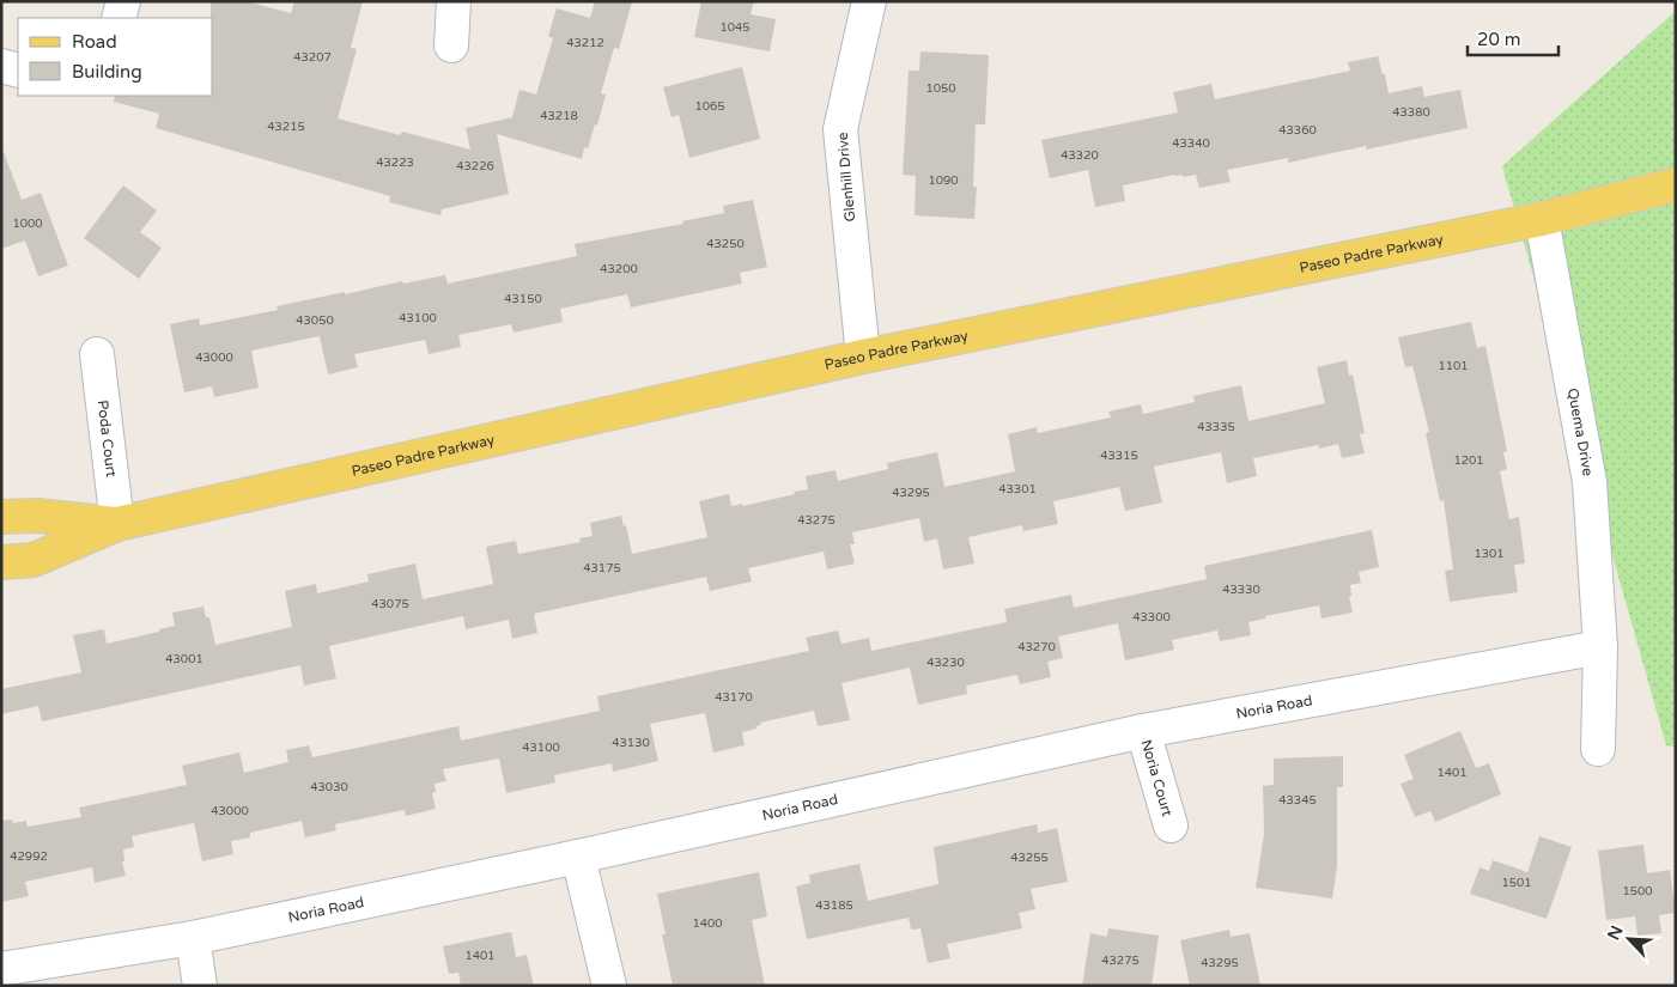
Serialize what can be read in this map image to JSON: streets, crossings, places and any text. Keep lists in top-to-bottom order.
{
  "streets": {
    "main road": ["Paseo Padre Parkway"],
    "street": [
      "Glenhill Drive",
      "Quema Drive",
      "Poda Court",
      "Noria Road",
      "Noria Court"
    ]
  },
  "crossings": [
    ["Glenhill Drive", "Paseo Padre Parkway"],
    ["Paseo Padre Parkway", "Quema Drive"],
    ["Paseo Padre Parkway", "Poda Court"],
    ["Quema Drive", "Noria Road"],
    ["Noria Road", "Noria Court"]
  ],
  "house_numbers": [
    "1045",
    "43212",
    "43207",
    "1050",
    "1065",
    "43380",
    "43218",
    "43215",
    "43360",
    "43340",
    "43320",
    "43223",
    "43226",
    "1090",
    "1000",
    "43250",
    "43200",
    "43150",
    "43100",
    "43050",
    "43000",
    "1101",
    "43335",
    "43315",
    "1201",
    "43301",
    "43295",
    "43275",
    "1301",
    "43175",
    "43330",
    "43075",
    "43300",
    "43270",
    "43001",
    "43230",
    "43170",
    "43130",
    "43100",
    "1401",
    "43030",
    "43345",
    "43000",
    "42992",
    "43255",
    "1501",
    "1500",
    "43185",
    "1400",
    "1401",
    "43275",
    "43295"
  ],
  "legend": ["Road", "Building"],
  "scale_bar": "20 m",
  "north": "top left"
}
